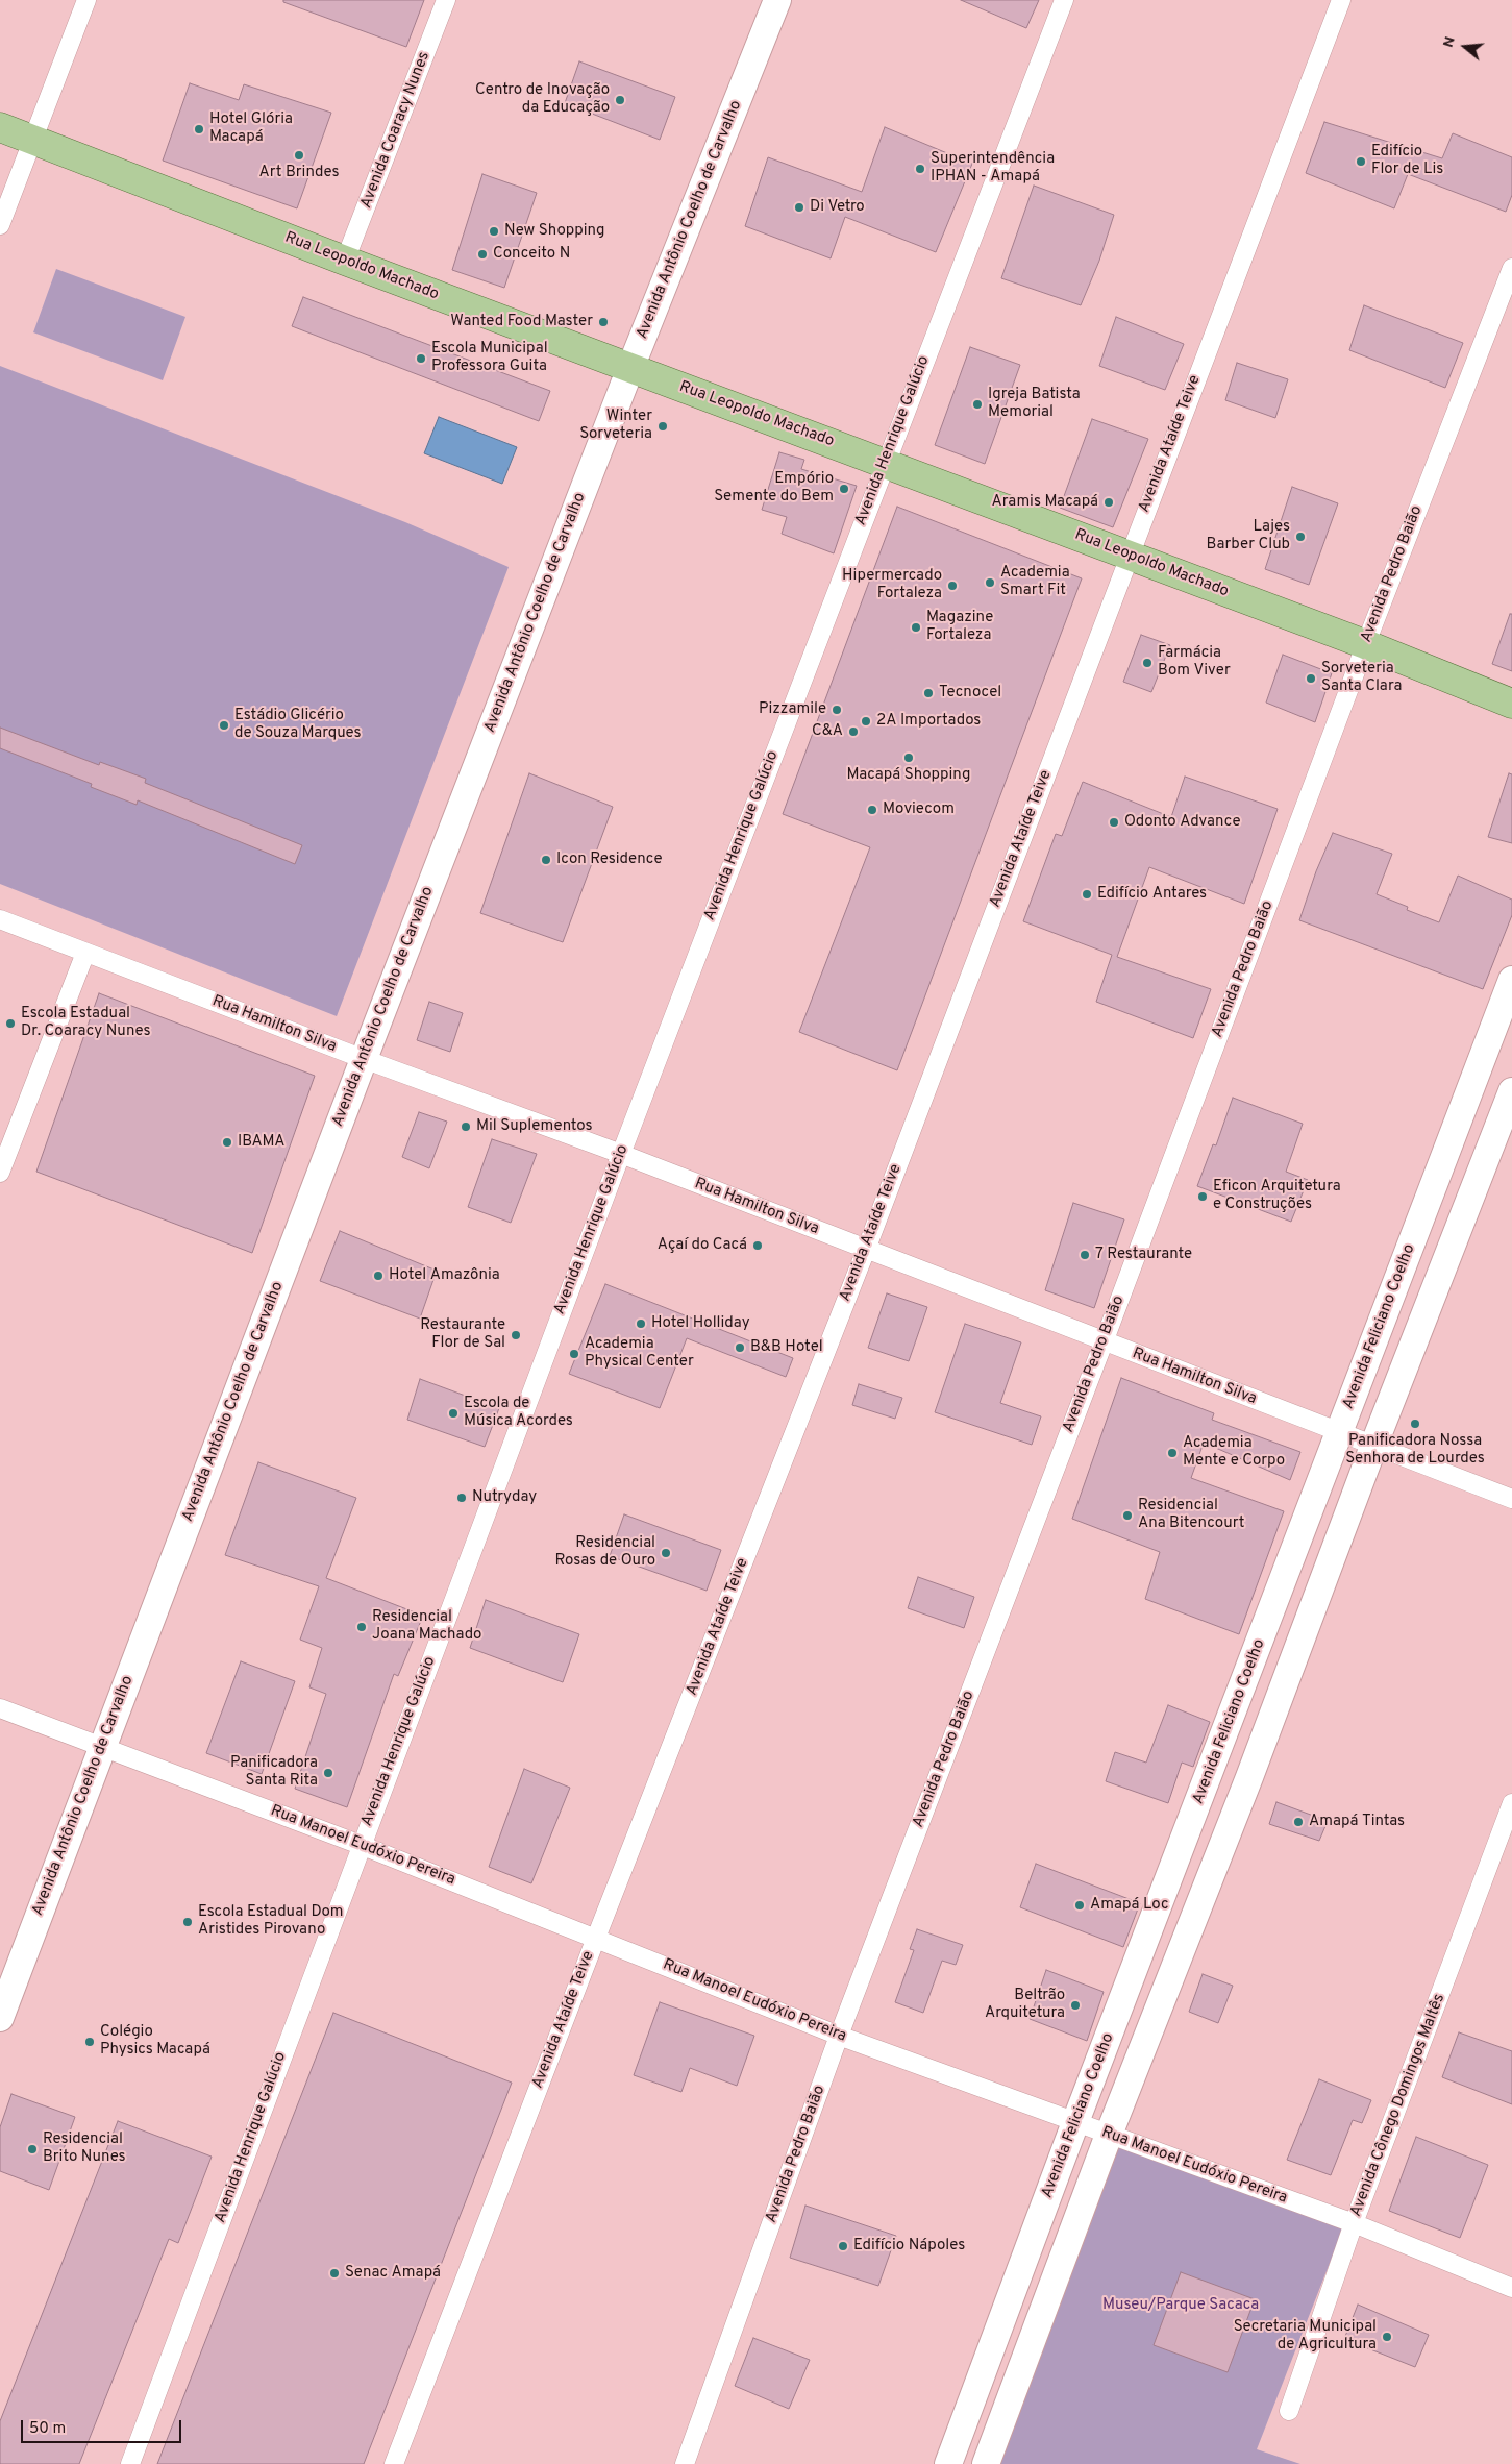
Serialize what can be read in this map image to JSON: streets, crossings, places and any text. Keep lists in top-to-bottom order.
{
  "streets": {
    "main road": ["Rua Leopoldo Machado"],
    "street": [
      "Avenida Coaracy Nunes",
      "Avenida Antônio Coelho de Carvalho",
      "Avenida Henrique Galúcio",
      "Avenida Ataíde Teive",
      "Avenida Pedro Baião",
      "Rua Hamilton Silva",
      "Avenida Feliciano Coelho",
      "Rua Manoel Eudóxio Pereira",
      "Avenida Cônego Domingos Maltês"
    ]
  },
  "crossings": [
    ["Avenida Coaracy Nunes", "Rua Leopoldo Machado"],
    ["Avenida Antônio Coelho de Carvalho", "Rua Leopoldo Machado"],
    ["Avenida Antônio Coelho de Carvalho", "Rua Hamilton Silva"],
    ["Avenida Antônio Coelho de Carvalho", "Rua Manoel Eudóxio Pereira"],
    ["Rua Leopoldo Machado", "Avenida Henrique Galúcio"],
    ["Rua Leopoldo Machado", "Avenida Ataíde Teive"],
    ["Rua Leopoldo Machado", "Avenida Pedro Baião"],
    ["Avenida Henrique Galúcio", "Rua Hamilton Silva"],
    ["Avenida Henrique Galúcio", "Rua Manoel Eudóxio Pereira"],
    ["Avenida Ataíde Teive", "Rua Hamilton Silva"],
    ["Avenida Ataíde Teive", "Rua Manoel Eudóxio Pereira"],
    ["Avenida Pedro Baião", "Rua Hamilton Silva"],
    ["Avenida Pedro Baião", "Rua Manoel Eudóxio Pereira"],
    ["Rua Hamilton Silva", "Avenida Feliciano Coelho"],
    ["Avenida Feliciano Coelho", "Rua Manoel Eudóxio Pereira"],
    ["Rua Manoel Eudóxio Pereira", "Avenida Cônego Domingos Maltês"]
  ],
  "parks": ["Museu/Parque Sacaca"],
  "places": [
    "Centro de Inovação da Educação",
    "Hotel Glória Macapá",
    "Art Brindes",
    "Edifício Flor de Lis",
    "Superintendência IPHAN - Amapá",
    "Di Vetro",
    "New Shopping",
    "Conceito N",
    "Wanted Food Master",
    "Escola Municipal Professora Guita",
    "Igreja Batista Memorial",
    "Winter Sorveteria",
    "Empório Semente do Bem",
    "Aramis Macapá",
    "Lajes Barber Club",
    "Academia Smart Fit",
    "Hipermercado Fortaleza",
    "Magazine Fortaleza",
    "Farmácia Bom Viver",
    "Sorveteria Santa Clara",
    "Tecnocel",
    "Pizzamile",
    "2A Importados",
    "Estádio Glicério de Souza Marques",
    "C&A",
    "Macapá Shopping",
    "Moviecom",
    "Odonto Advance",
    "Icon Residence",
    "Edifício Antares",
    "Escola Estadual Dr. Coaracy Nunes",
    "Mil Suplementos",
    "IBAMA",
    "Eficon Arquitetura e Construções",
    "Açaí do Cacá",
    "7 Restaurante",
    "Hotel Amazônia",
    "Hotel Holliday",
    "Restaurante Flor de Sal",
    "B&B Hotel",
    "Academia Physical Center",
    "Escola de Música Acordes",
    "Panificadora Nossa Senhora de Lourdes",
    "Academia Mente e Corpo",
    "Nutryday",
    "Residencial Ana Bitencourt",
    "Residencial Rosas de Ouro",
    "Residencial Joana Machado",
    "Panificadora Santa Rita",
    "Amapá Tintas",
    "Amapá Loc",
    "Escola Estadual Dom Aristides Pirovano",
    "Beltrão Arquitetura",
    "Colégio Physics Macapá",
    "Residencial Brito Nunes",
    "Edifício Nápoles",
    "Senac Amapá",
    "Secretaria Municipal de Agricultura"
  ],
  "scale_bar": "50 m",
  "north": "left"
}
